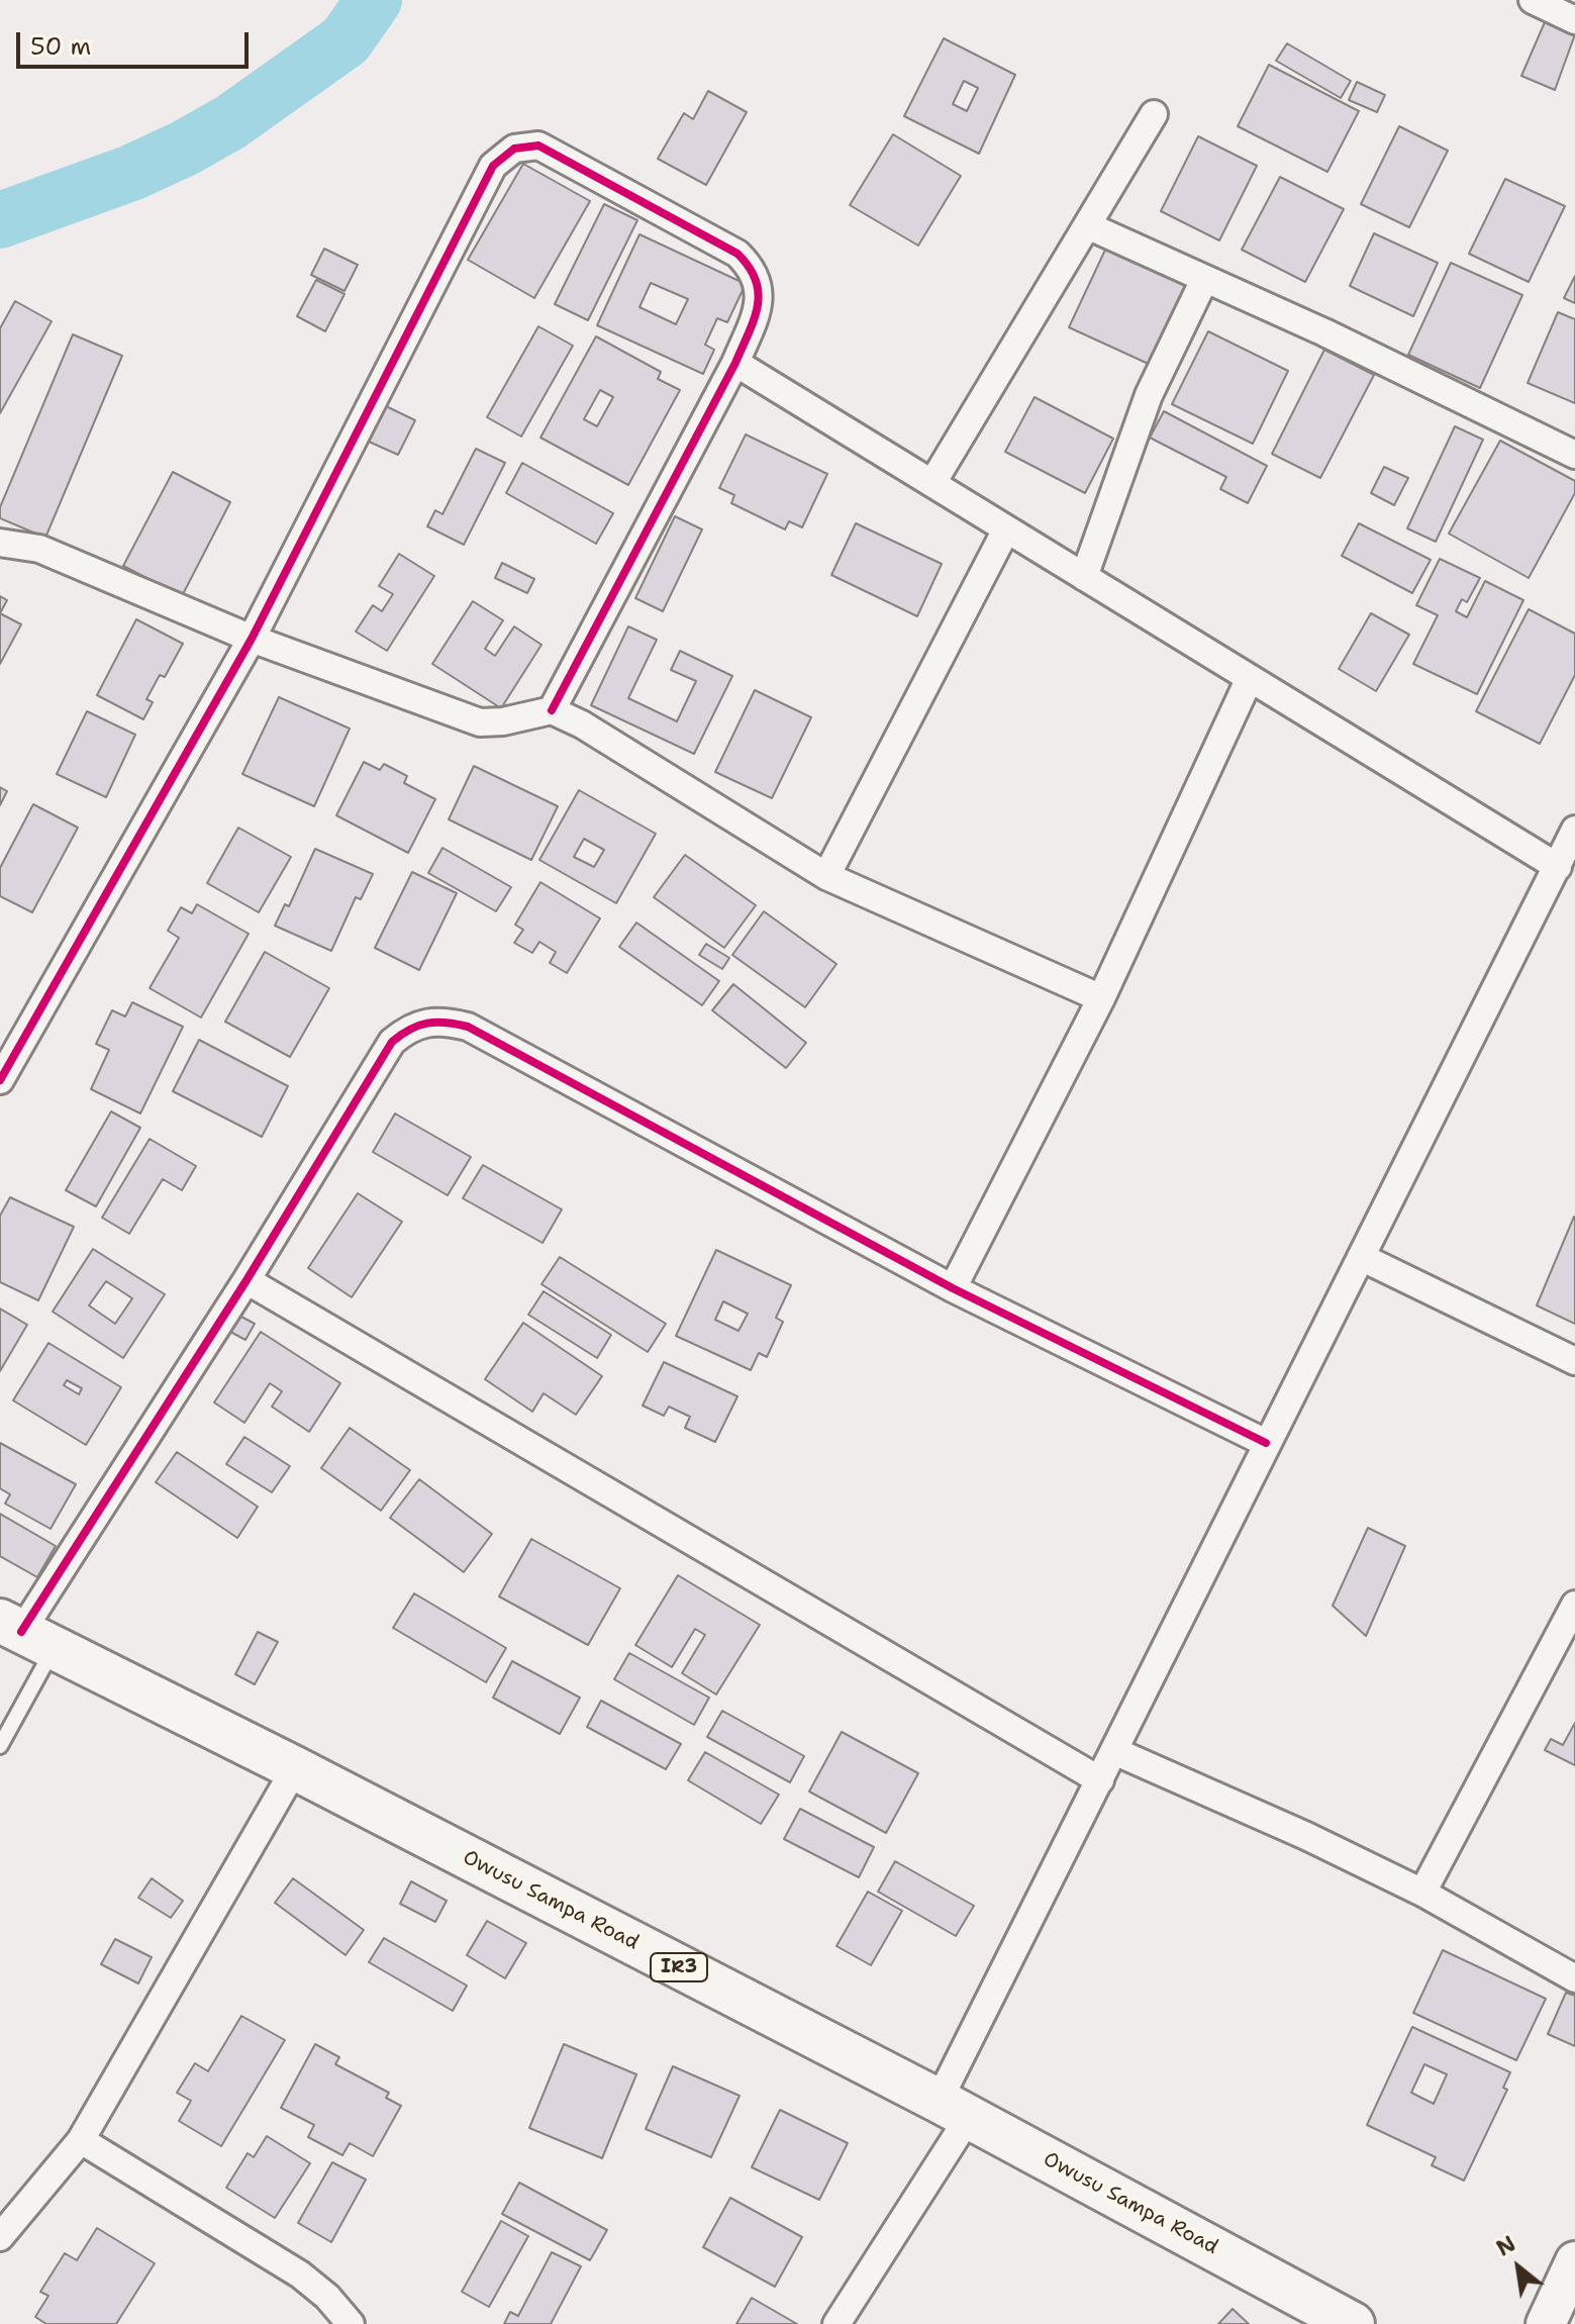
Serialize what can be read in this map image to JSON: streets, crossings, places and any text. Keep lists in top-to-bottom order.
{
  "streets": {
    "main road": ["Owusu Sampa Road", "IR3"]
  },
  "scale_bar": "50 m",
  "north": "top left"
}
